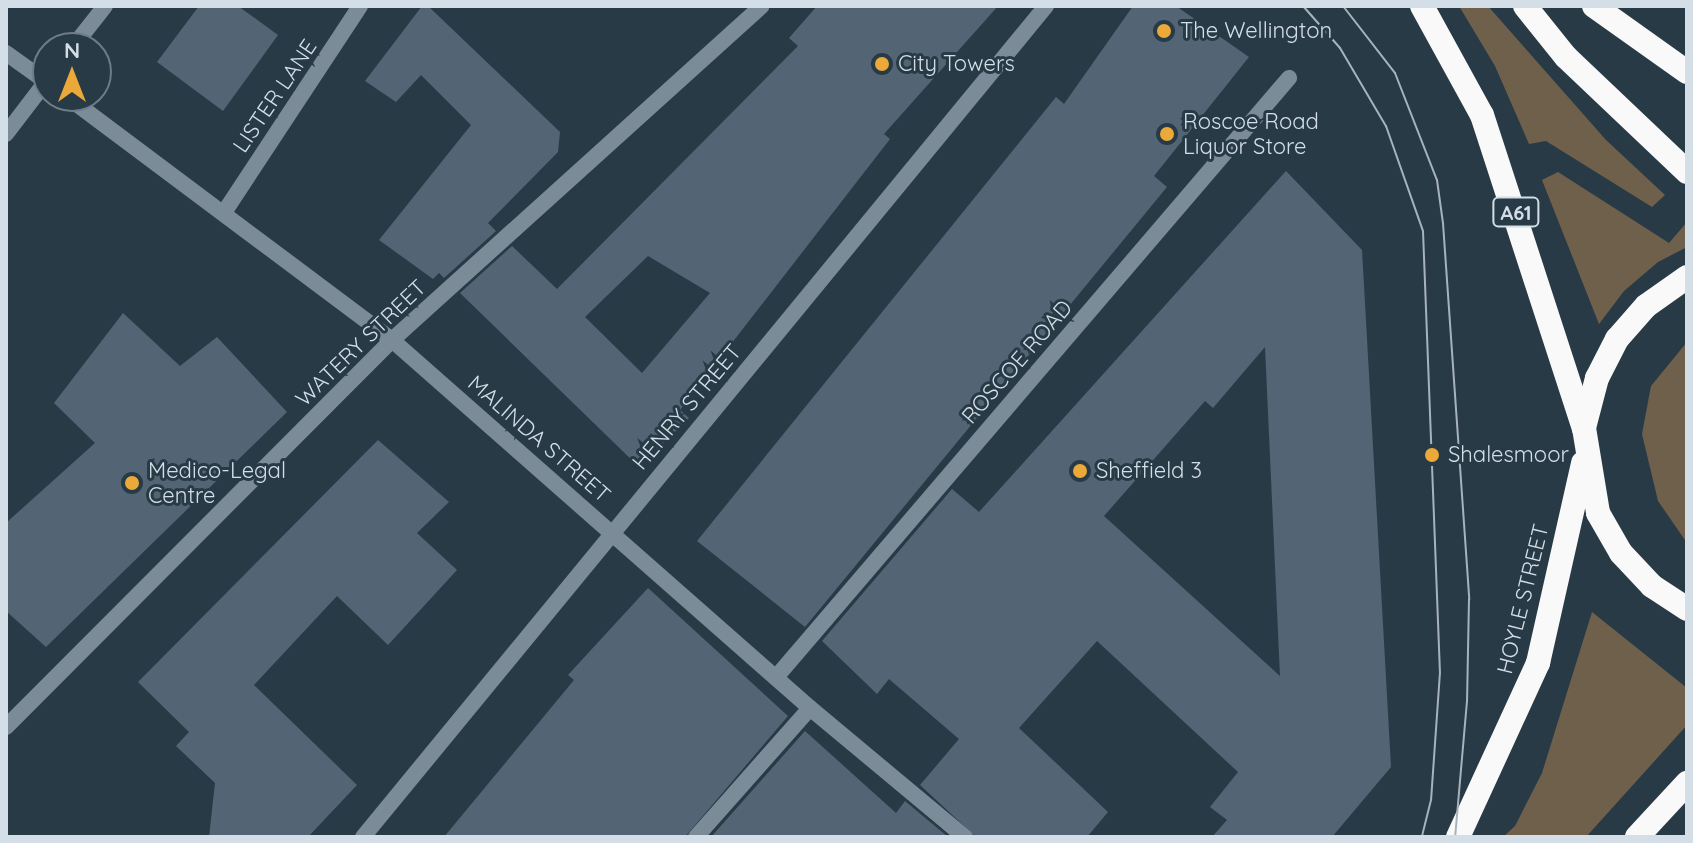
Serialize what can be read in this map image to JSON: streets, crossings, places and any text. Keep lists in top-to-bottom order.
{
  "streets": {
    "highway": ["A61", "HOYLE STREET"],
    "street": [
      "LISTER LANE",
      "WATERY STREET",
      "ROSCOE ROAD",
      "HENRY STREET",
      "MALINDA STREET"
    ]
  },
  "crossings": [
    ["LISTER LANE", "MALINDA STREET"],
    ["A61", "HOYLE STREET"],
    ["WATERY STREET", "MALINDA STREET"],
    ["ROSCOE ROAD", "MALINDA STREET"],
    ["HENRY STREET", "MALINDA STREET"]
  ],
  "places": [
    "The Wellington",
    "City Towers",
    "Roscoe Road Liquor Store",
    "Shalesmoor",
    "Sheffield 3",
    "Medico-Legal Centre"
  ],
  "north": "top"
}
